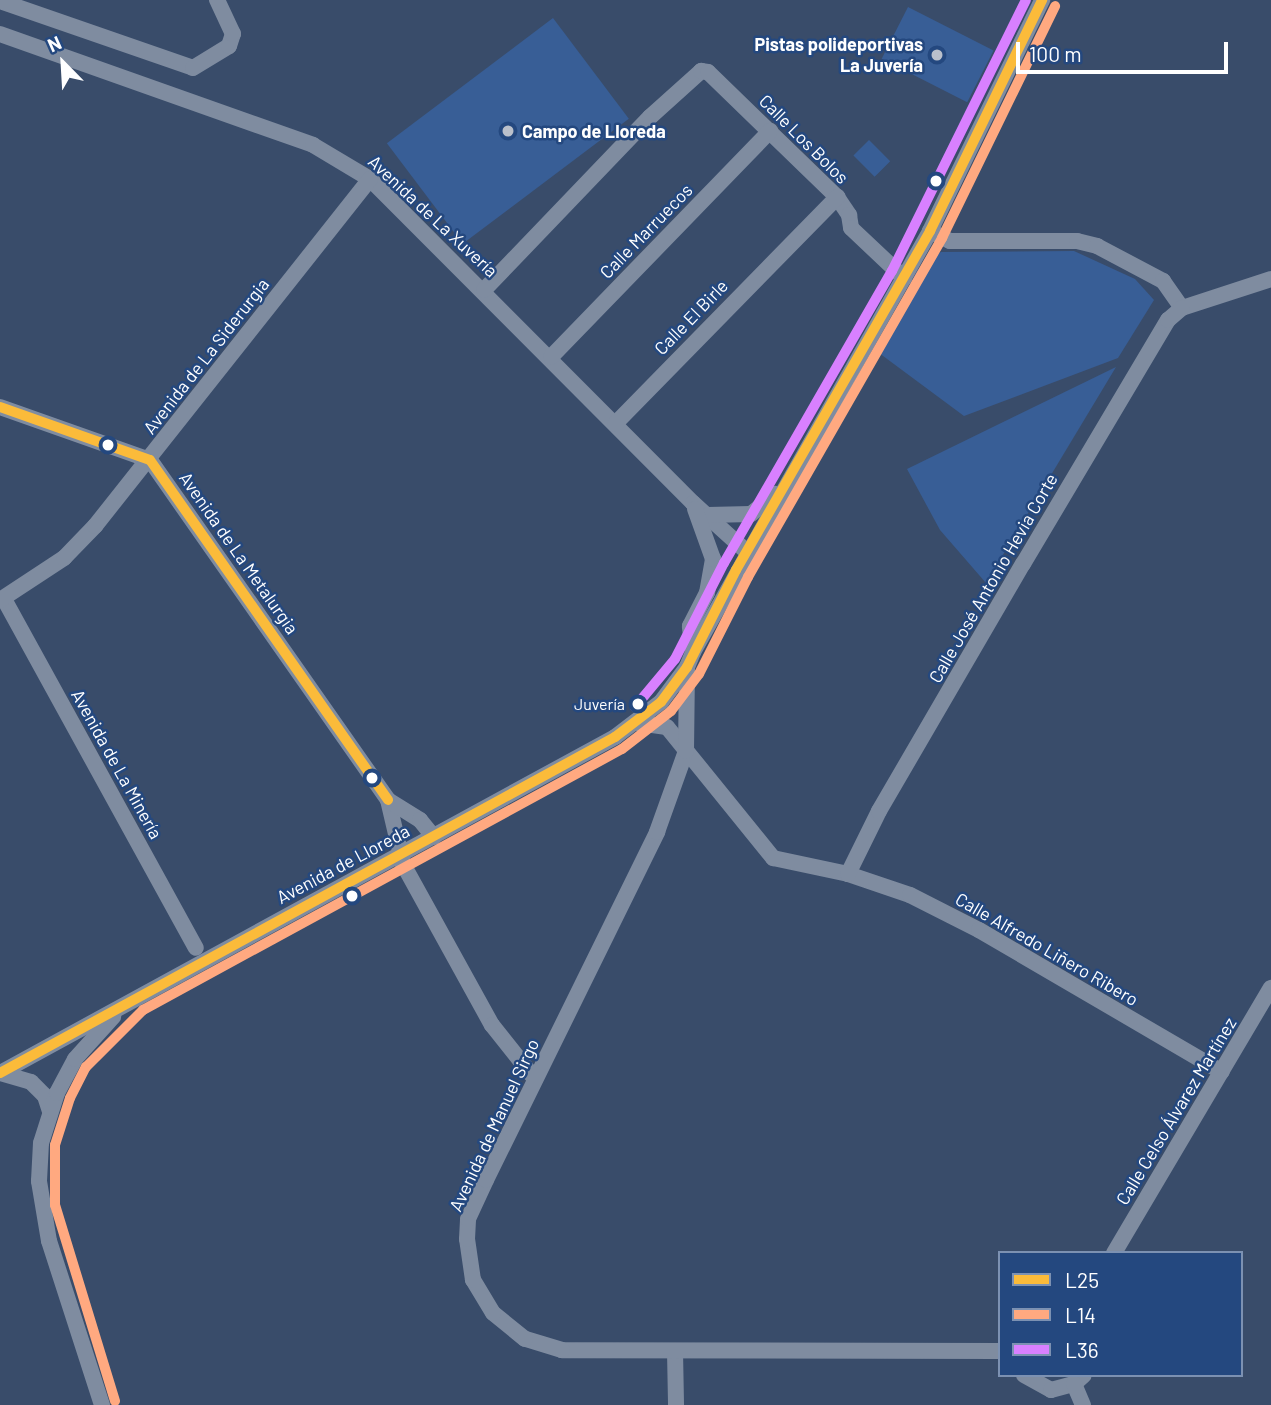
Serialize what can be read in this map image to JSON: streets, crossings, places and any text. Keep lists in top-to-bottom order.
{
  "streets": {
    "street": [
      "Calle Los Bolos",
      "Avenida de La Xuvería",
      "Calle Marruecos",
      "Calle El Birle",
      "Avenida de La Siderurgia",
      "Avenida de La Metalurgia",
      "Calle José Antonio Hevia Corte",
      "Avenida de La Minería",
      "Avenida de Lloreda",
      "Calle Alfredo Liñero Ribero",
      "Calle Celso Álvarez Martínez",
      "Avenida de Manuel Sirgo"
    ]
  },
  "crossings": [
    ["Calle Los Bolos", "Avenida de La Xuvería"],
    ["Calle Los Bolos", "Calle Marruecos"],
    ["Calle Los Bolos", "Calle El Birle"],
    ["Calle Los Bolos", "Avenida de Manuel Sirgo"],
    ["Avenida de La Xuvería", "Calle Marruecos"],
    ["Avenida de La Xuvería", "Calle El Birle"],
    ["Avenida de La Xuvería", "Avenida de La Siderurgia"],
    ["Avenida de La Xuvería", "Avenida de Lloreda"],
    ["Avenida de La Xuvería", "Avenida de Manuel Sirgo"],
    ["Avenida de La Siderurgia", "Avenida de La Metalurgia"],
    ["Avenida de La Siderurgia", "Avenida de La Minería"],
    ["Calle José Antonio Hevia Corte", "Calle Alfredo Liñero Ribero"],
    ["Avenida de Lloreda", "Avenida de Manuel Sirgo"],
    ["Calle Alfredo Liñero Ribero", "Calle Celso Álvarez Martínez"],
    ["Calle Alfredo Liñero Ribero", "Avenida de Manuel Sirgo"]
  ],
  "places": ["Pistas polideportivas La Juvería", "Campo de Lloreda", "Juvería"],
  "lines": ["transit line L25", "transit line L36", "transit line L14"],
  "legend": ["L25", "L14", "L36"],
  "scale_bar": "100 m",
  "north": "top left"
}
